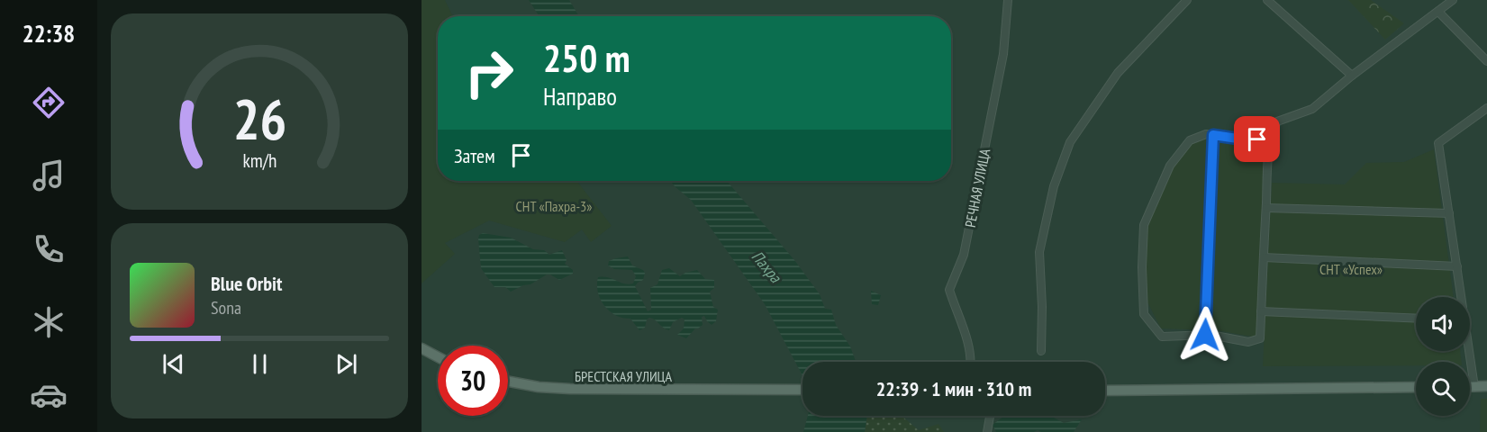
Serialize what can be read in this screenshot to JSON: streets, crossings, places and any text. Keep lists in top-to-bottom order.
{
  "streets": {
    "main road": ["БРЕСТСКАЯ УЛИЦА"],
    "street": ["РЕЧНАЯ УЛИЦА"]
  },
  "water": ["Пахра"],
  "parks": ["СНТ «Пахра-3»", "СНТ «Успех»"],
  "page": {
    "tabs": "22:38",
    "turn": ["250 m", "Направо"],
    "then": "Затем",
    "song": ["Blue Orbit", "Sona"],
    "limit": "30",
    "trip": "22:39 · 1 мин · 310 m",
    "gauge": ["26", "km/h"]
  }
}
